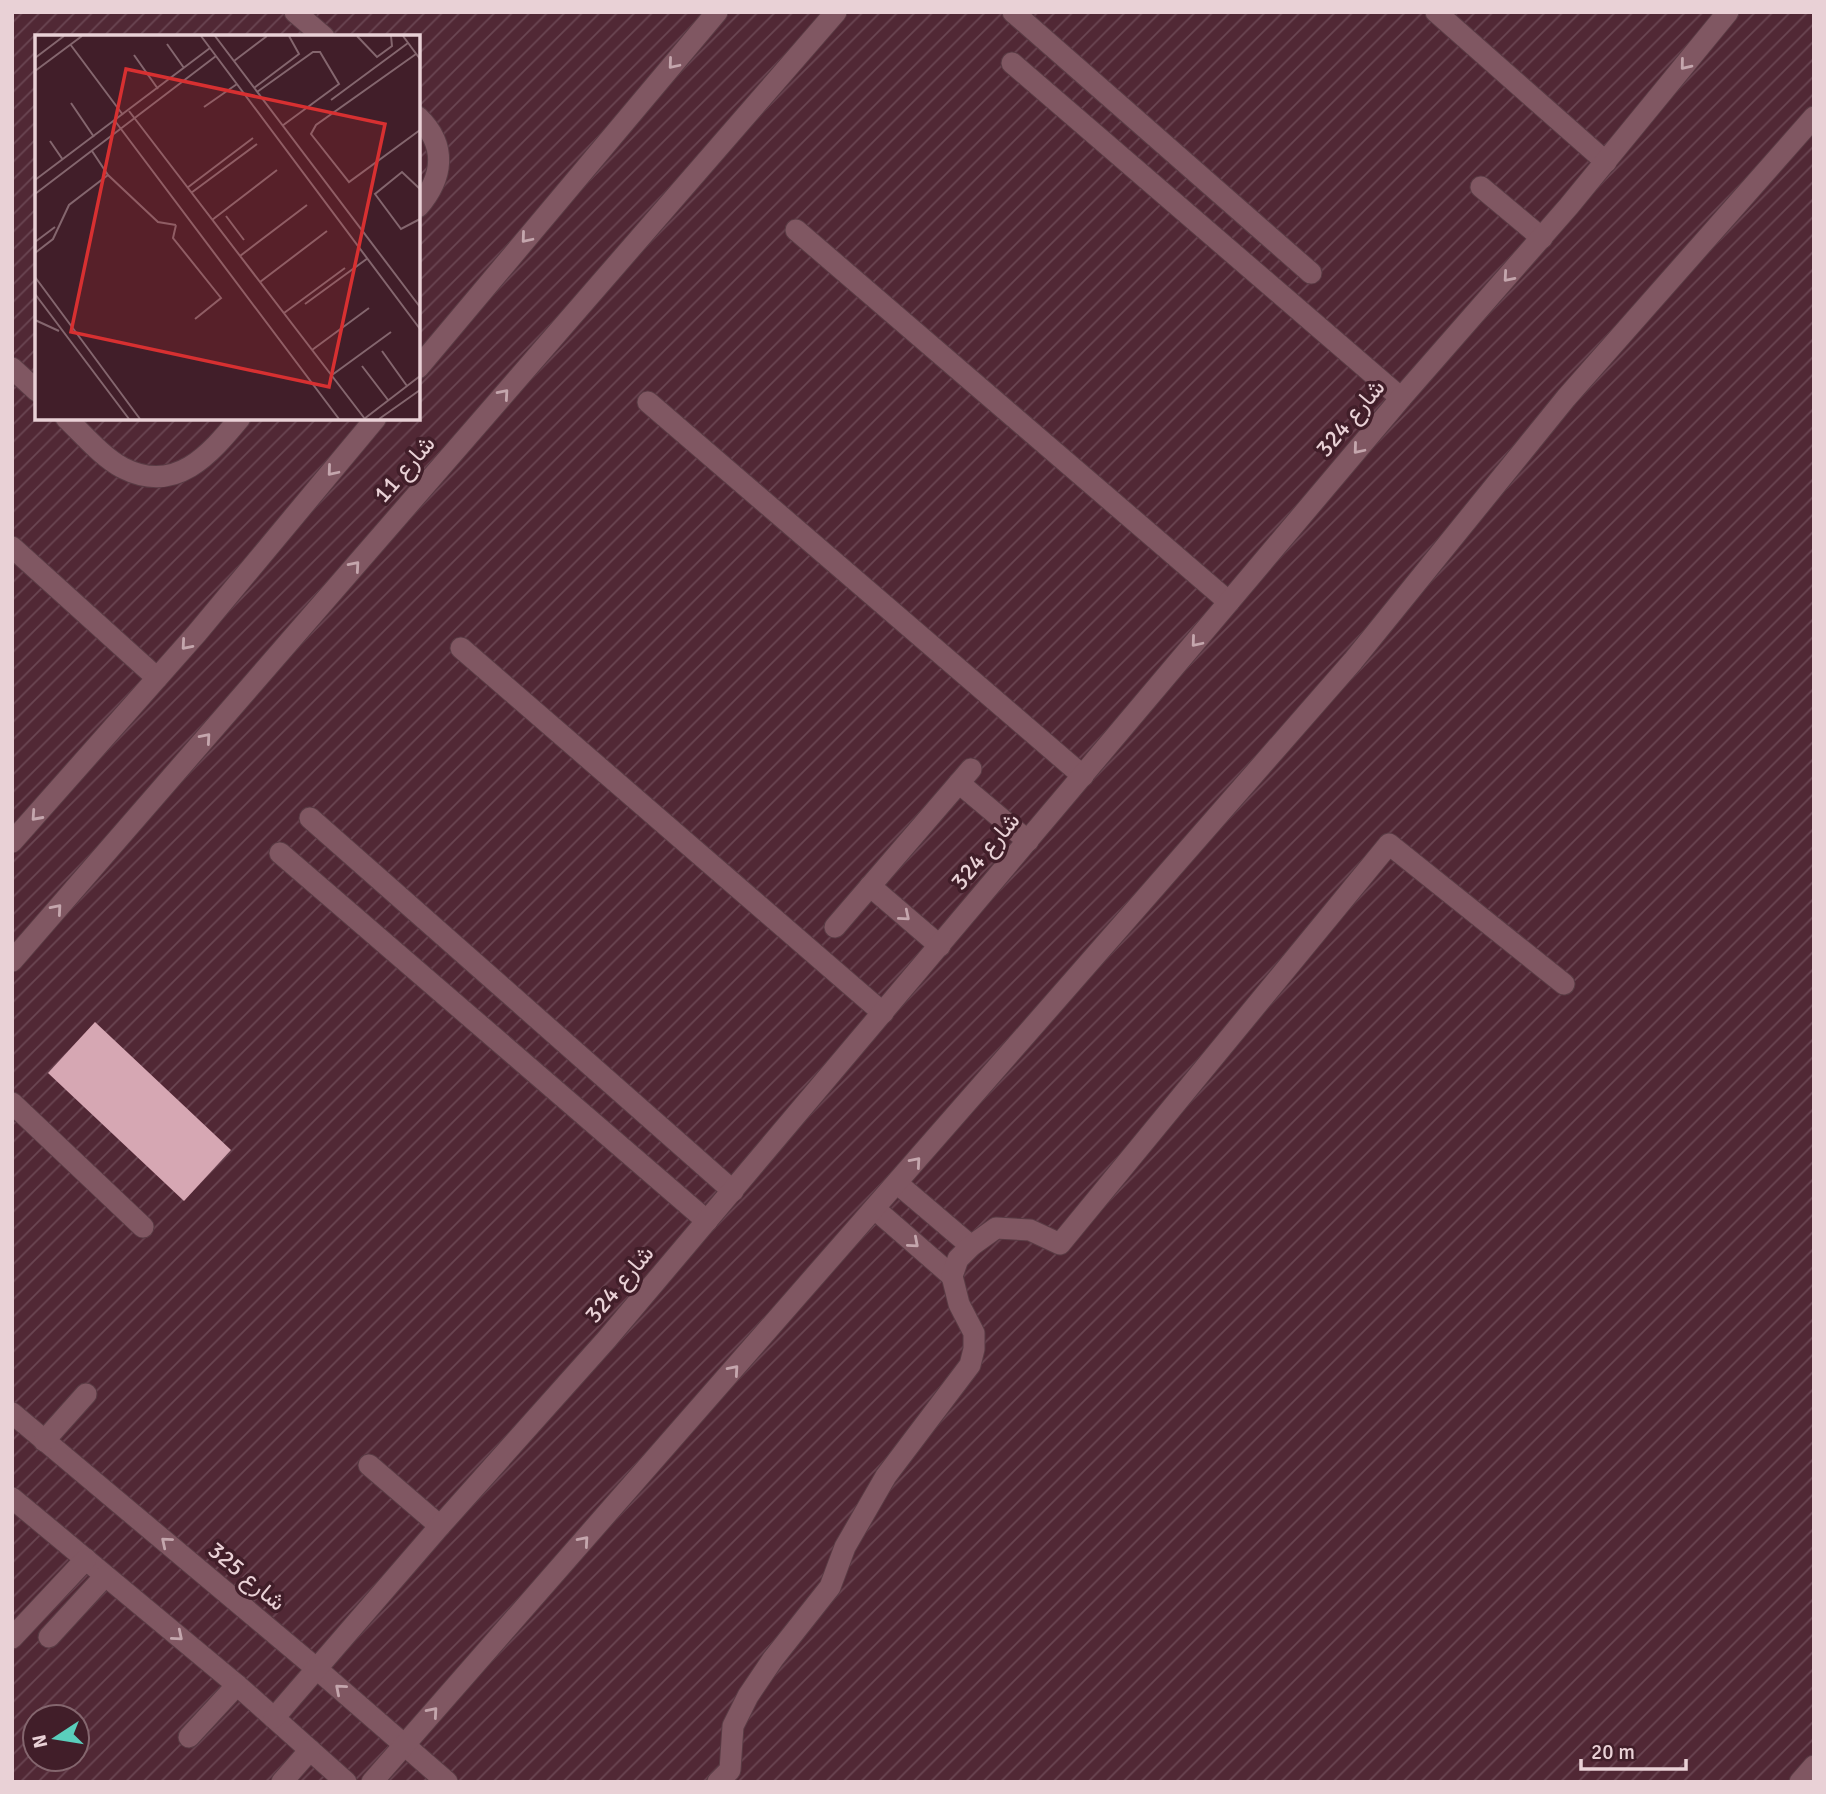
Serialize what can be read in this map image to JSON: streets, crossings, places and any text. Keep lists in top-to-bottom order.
{
  "streets": {
    "street": ["شارع 324", "شارع 11", "شارع 325"]
  },
  "crossings": [
    ["شارع 324", "شارع 325"]
  ],
  "scale_bar": "20 m",
  "north": "left"
}
